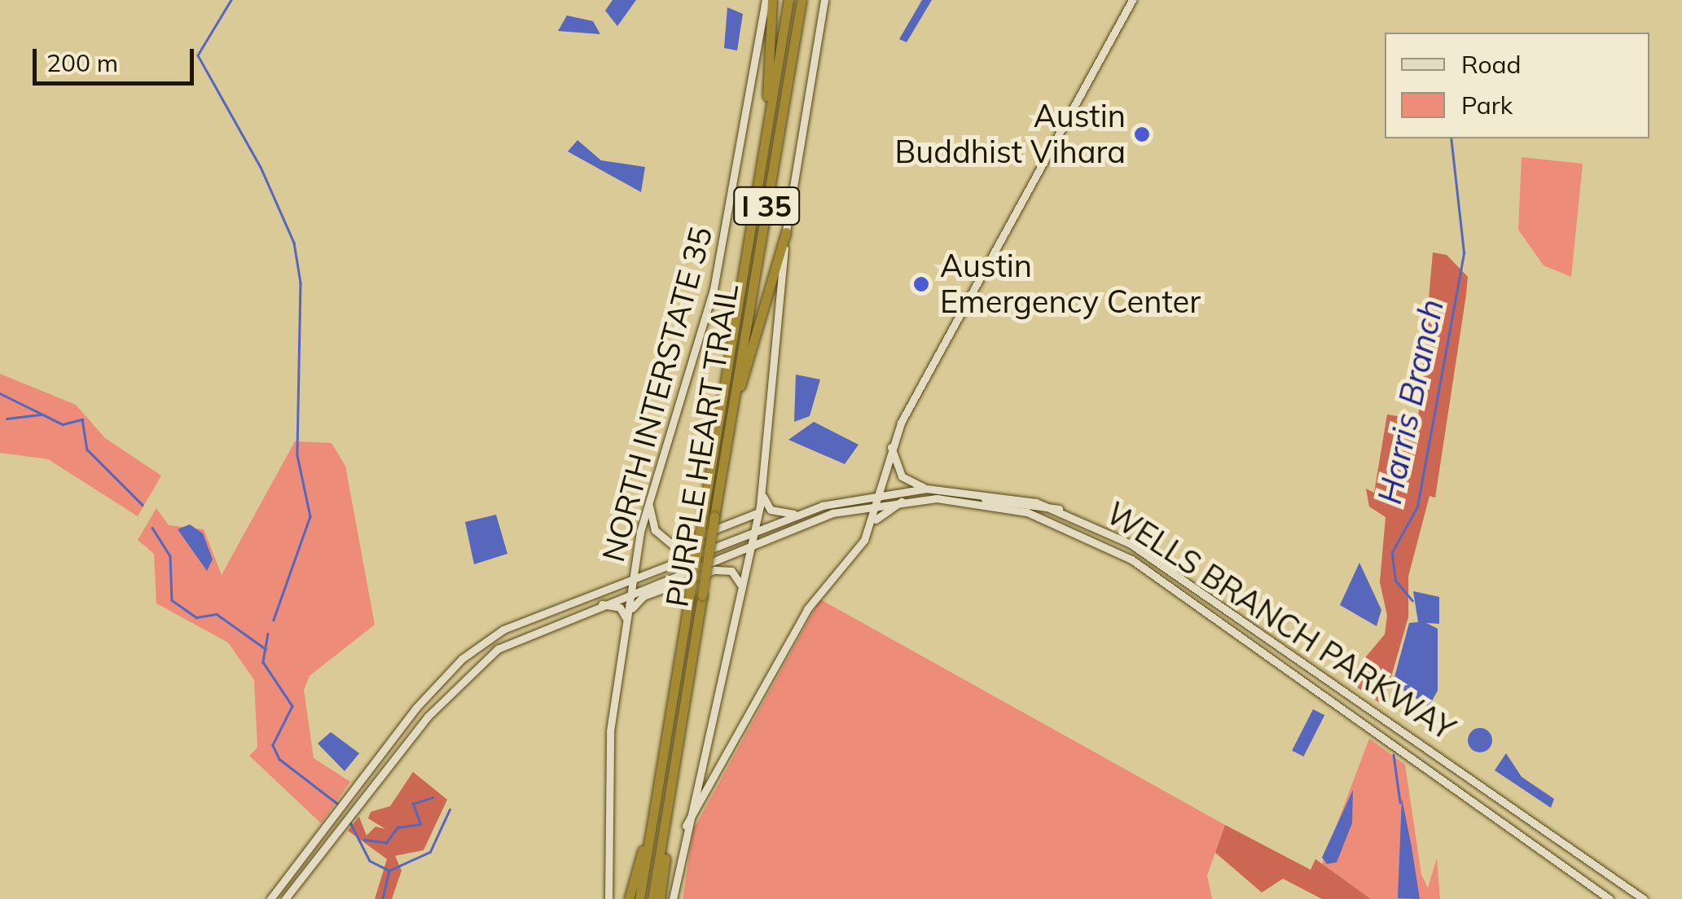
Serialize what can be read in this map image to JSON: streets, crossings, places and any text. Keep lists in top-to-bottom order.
{
  "streets": {
    "highway": ["I 35", "PURPLE HEART TRAIL"],
    "main road": ["NORTH INTERSTATE 35", "WELLS BRANCH PARKWAY"]
  },
  "crossings": [
    ["NORTH INTERSTATE 35", "WELLS BRANCH PARKWAY"]
  ],
  "water": ["Harris Branch"],
  "places": ["Austin Buddhist Vihara", "Austin Emergency Center"],
  "legend": ["Road", "Park"],
  "scale_bar": "200 m"
}
